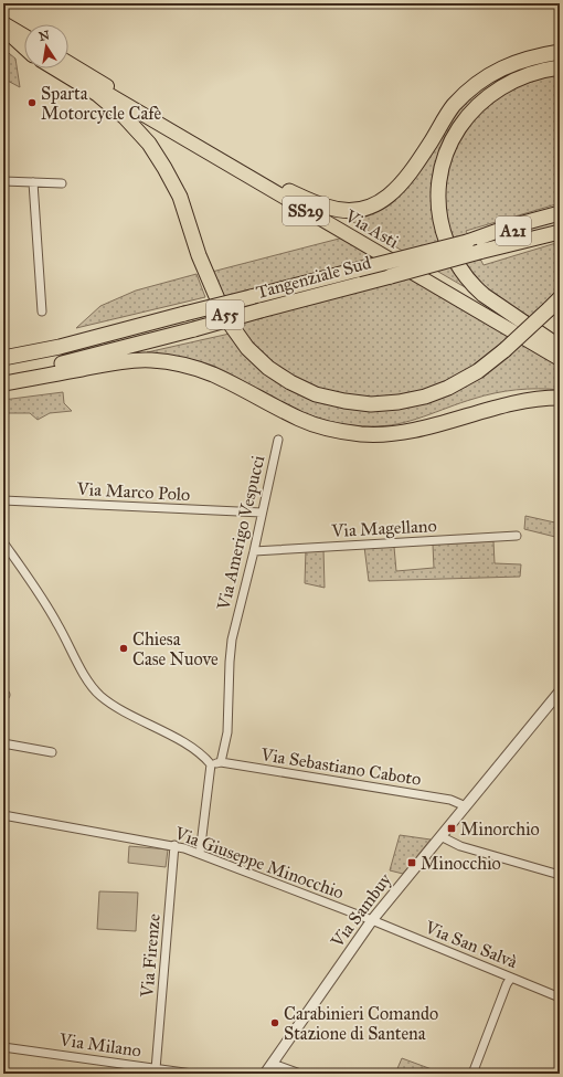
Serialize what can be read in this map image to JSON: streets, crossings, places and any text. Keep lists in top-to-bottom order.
{
  "streets": {
    "highway": ["A21", "Tangenziale Sud", "A55"],
    "main road": ["SS29", "Via Asti"],
    "street": [
      "Via Marco Polo",
      "Via Magellano",
      "Via Amerigo Vespucci",
      "Via Sebastiano Caboto",
      "Via Giuseppe Minocchio",
      "Via Sambuy",
      "Via San Salvà",
      "Via Firenze",
      "Via Milano"
    ]
  },
  "crossings": [
    ["A21", "Tangenziale Sud"],
    ["A21", "A55"],
    ["Tangenziale Sud", "A55"],
    ["Via Marco Polo", "Via Amerigo Vespucci"],
    ["Via Magellano", "Via Amerigo Vespucci"],
    ["Via Amerigo Vespucci", "Via Sebastiano Caboto"],
    ["Via Sebastiano Caboto", "Via Sambuy"],
    ["Via Giuseppe Minocchio", "Via Sambuy"],
    ["Via Giuseppe Minocchio", "Via San Salvà"],
    ["Via Giuseppe Minocchio", "Via Firenze"],
    ["Via Sambuy", "Via San Salvà"],
    ["Via Firenze", "Via Milano"]
  ],
  "places": {
    "other": ["Sparta Motorcycle Cafè", "Chiesa Case Nuove", "Carabinieri Comando Stazione di Santena"],
    "transit": ["Minorchio", "Minocchio"]
  },
  "north": "top"
}
